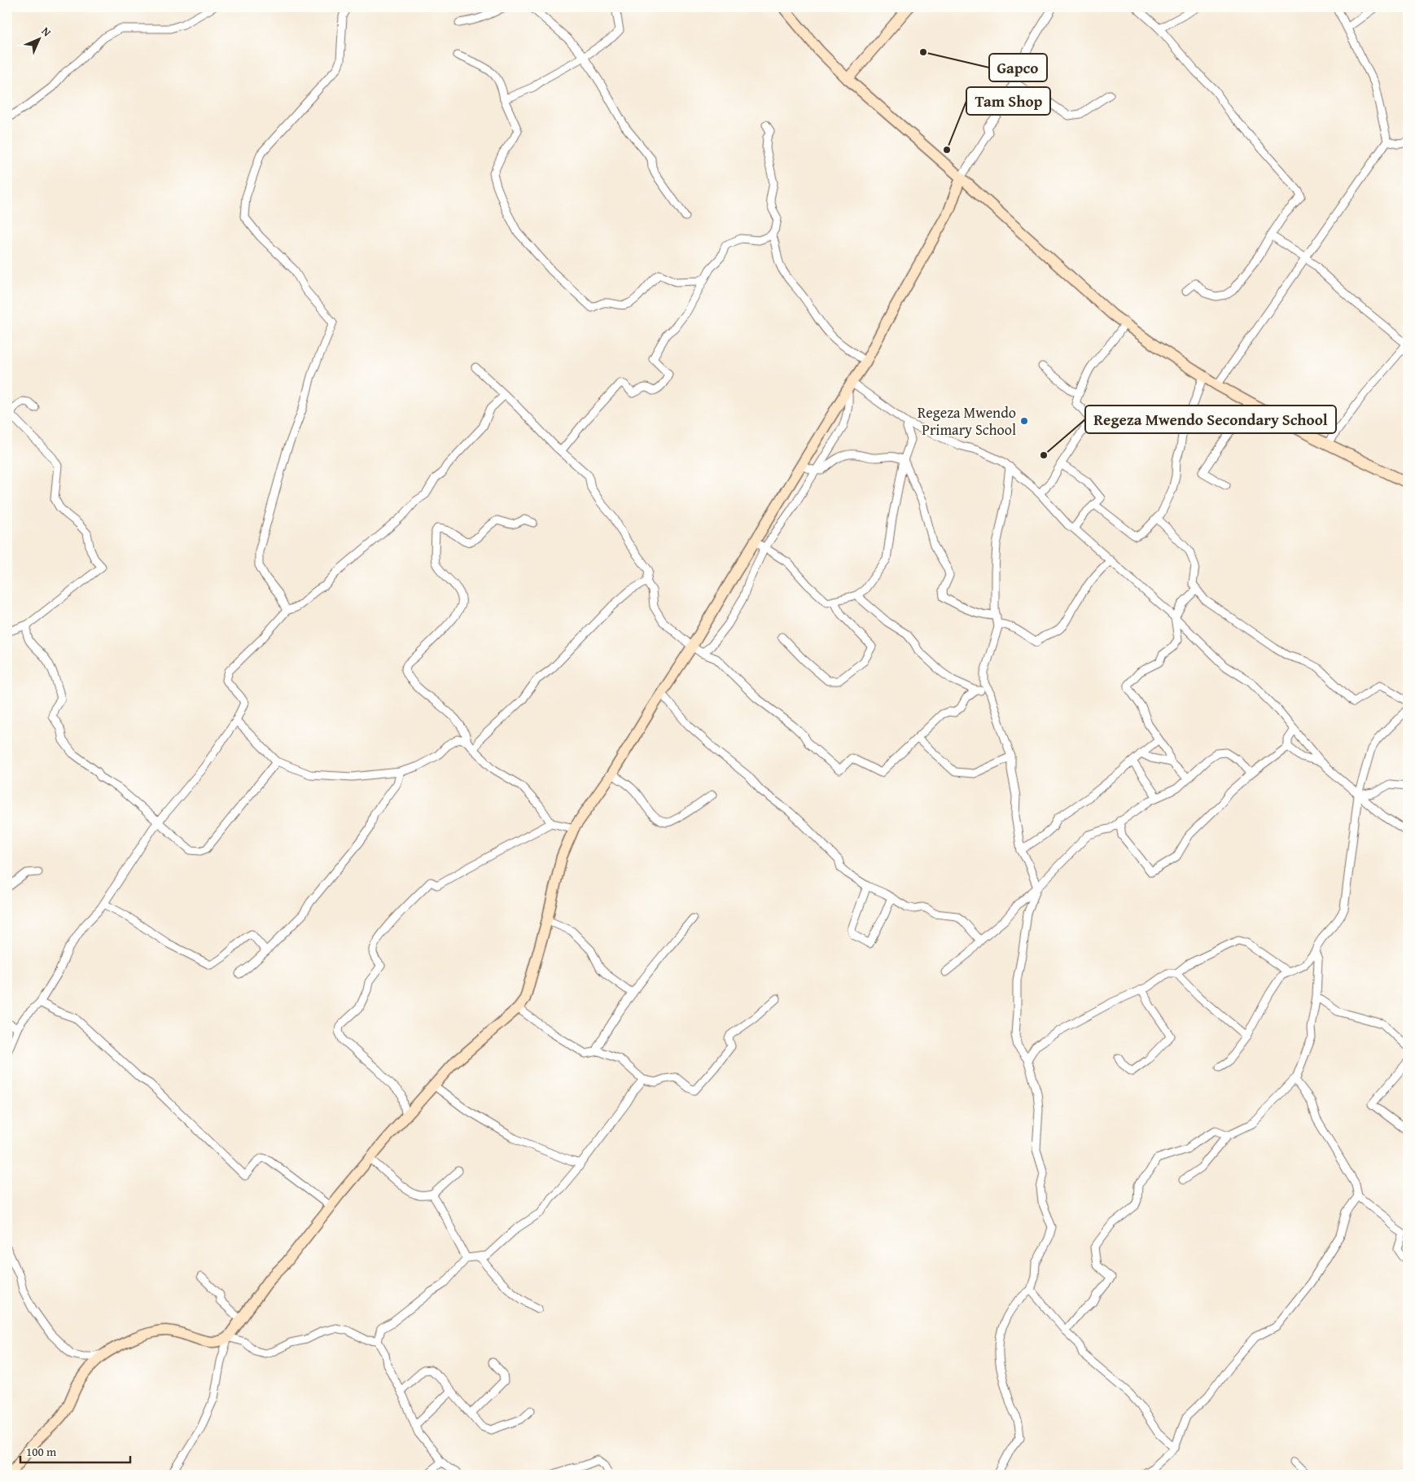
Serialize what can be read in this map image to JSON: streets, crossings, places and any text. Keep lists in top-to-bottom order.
{
  "places": [
    "Gapco",
    "Tam Shop",
    "Regeza Mwendo Primary School",
    "Regeza Mwendo Secondary School"
  ],
  "scale_bar": "100 m",
  "north": "top right"
}
